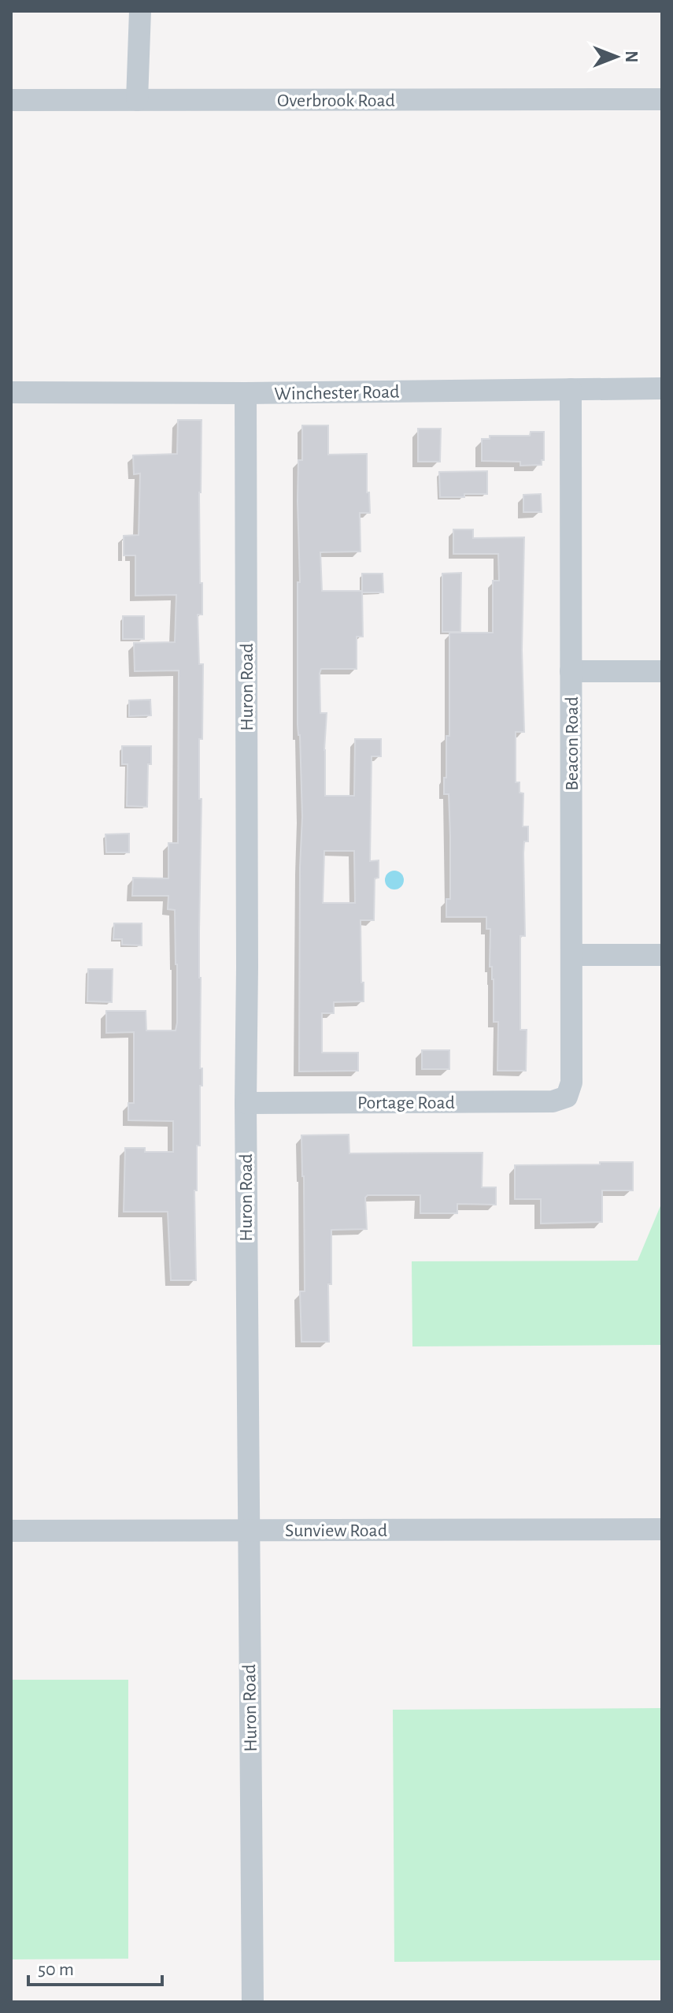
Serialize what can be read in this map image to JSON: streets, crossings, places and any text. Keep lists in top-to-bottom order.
{
  "streets": {
    "street": [
      "Overbrook Road",
      "Winchester Road",
      "Huron Road",
      "Beacon Road",
      "Portage Road",
      "Sunview Road"
    ]
  },
  "crossings": [
    ["Winchester Road", "Huron Road"],
    ["Winchester Road", "Beacon Road"],
    ["Huron Road", "Portage Road"],
    ["Huron Road", "Sunview Road"],
    ["Beacon Road", "Portage Road"]
  ],
  "scale_bar": "50 m",
  "north": "right"
}
